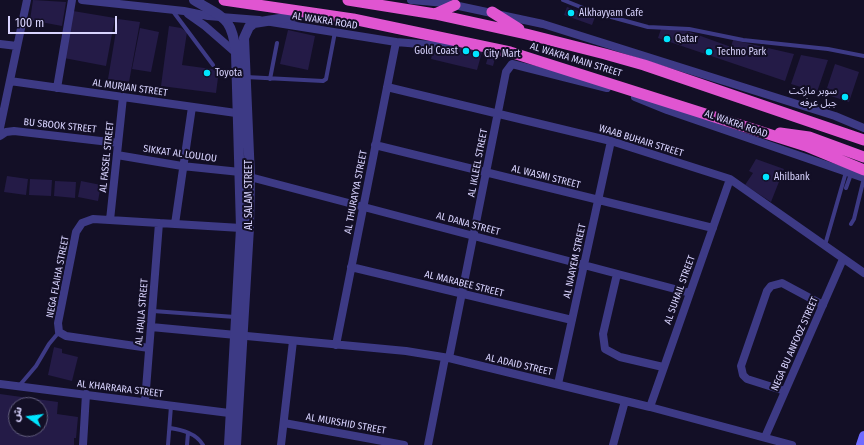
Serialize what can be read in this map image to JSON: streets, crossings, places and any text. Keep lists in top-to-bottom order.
{
  "streets": {
    "highway": ["AL WAKRA MAIN STREET"],
    "street": [
      "AL WAKRA ROAD",
      "AL MURJAN STREET",
      "BU SBOOK STREET",
      "WAAB BUHAIR STREET",
      "SIKKAT AL LOULOU",
      "AL FASSEL STREET",
      "AL IKLEEL STREET",
      "AL WASMI STREET",
      "AL THURAYYA STREET",
      "AL SALAM STREET",
      "AL DANA STREET",
      "AL NAAYEM STREET",
      "NEGA FLAIHA STREET",
      "AL MARABEE STREET",
      "AL SUHAIL STREET",
      "AL HAJLA STREET",
      "NEGA BU ANFOOZ STREET",
      "AL ADAID STREET",
      "AL KHARRARA STREET",
      "AL MURSHID STREET"
    ]
  },
  "crossings": [
    ["AL WAKRA ROAD", "AL WAKRA MAIN STREET"],
    ["AL WAKRA ROAD", "AL IKLEEL STREET"],
    ["AL WAKRA ROAD", "AL THURAYYA STREET"],
    ["AL WAKRA ROAD", "AL SALAM STREET"],
    ["AL MURJAN STREET", "AL FASSEL STREET"],
    ["AL MURJAN STREET", "AL SALAM STREET"],
    ["BU SBOOK STREET", "AL FASSEL STREET"],
    ["WAAB BUHAIR STREET", "AL IKLEEL STREET"],
    ["WAAB BUHAIR STREET", "AL THURAYYA STREET"],
    ["WAAB BUHAIR STREET", "AL NAAYEM STREET"],
    ["WAAB BUHAIR STREET", "AL SUHAIL STREET"],
    ["WAAB BUHAIR STREET", "NEGA BU ANFOOZ STREET"],
    ["SIKKAT AL LOULOU", "AL FASSEL STREET"],
    ["SIKKAT AL LOULOU", "AL SALAM STREET"],
    ["SIKKAT AL LOULOU", "AL DANA STREET"],
    ["AL FASSEL STREET", "NEGA FLAIHA STREET"],
    ["AL IKLEEL STREET", "AL WASMI STREET"],
    ["AL IKLEEL STREET", "AL DANA STREET"],
    ["AL IKLEEL STREET", "AL MARABEE STREET"],
    ["AL IKLEEL STREET", "AL ADAID STREET"],
    ["AL WASMI STREET", "AL THURAYYA STREET"],
    ["AL WASMI STREET", "AL NAAYEM STREET"],
    ["AL WASMI STREET", "AL SUHAIL STREET"],
    ["AL THURAYYA STREET", "AL DANA STREET"],
    ["AL THURAYYA STREET", "AL MARABEE STREET"],
    ["AL THURAYYA STREET", "AL ADAID STREET"],
    ["AL SALAM STREET", "AL DANA STREET"],
    ["AL SALAM STREET", "NEGA FLAIHA STREET"],
    ["AL SALAM STREET", "AL ADAID STREET"],
    ["AL SALAM STREET", "AL KHARRARA STREET"],
    ["AL DANA STREET", "AL NAAYEM STREET"],
    ["AL DANA STREET", "AL SUHAIL STREET"],
    ["AL NAAYEM STREET", "AL MARABEE STREET"],
    ["AL NAAYEM STREET", "AL ADAID STREET"],
    ["NEGA FLAIHA STREET", "AL HAJLA STREET"],
    ["AL SUHAIL STREET", "AL ADAID STREET"],
    ["AL HAJLA STREET", "AL ADAID STREET"],
    ["AL HAJLA STREET", "AL KHARRARA STREET"],
    ["NEGA BU ANFOOZ STREET", "AL ADAID STREET"]
  ],
  "places": [
    "Alkhayyam Cafe",
    "Qatar",
    "Gold Coast",
    "Techno Park",
    "City Mart",
    "Toyota",
    "سوبر ماركت جبل عرفه",
    "Ahilbank"
  ],
  "scale_bar": "100 m",
  "north": "left"
}
